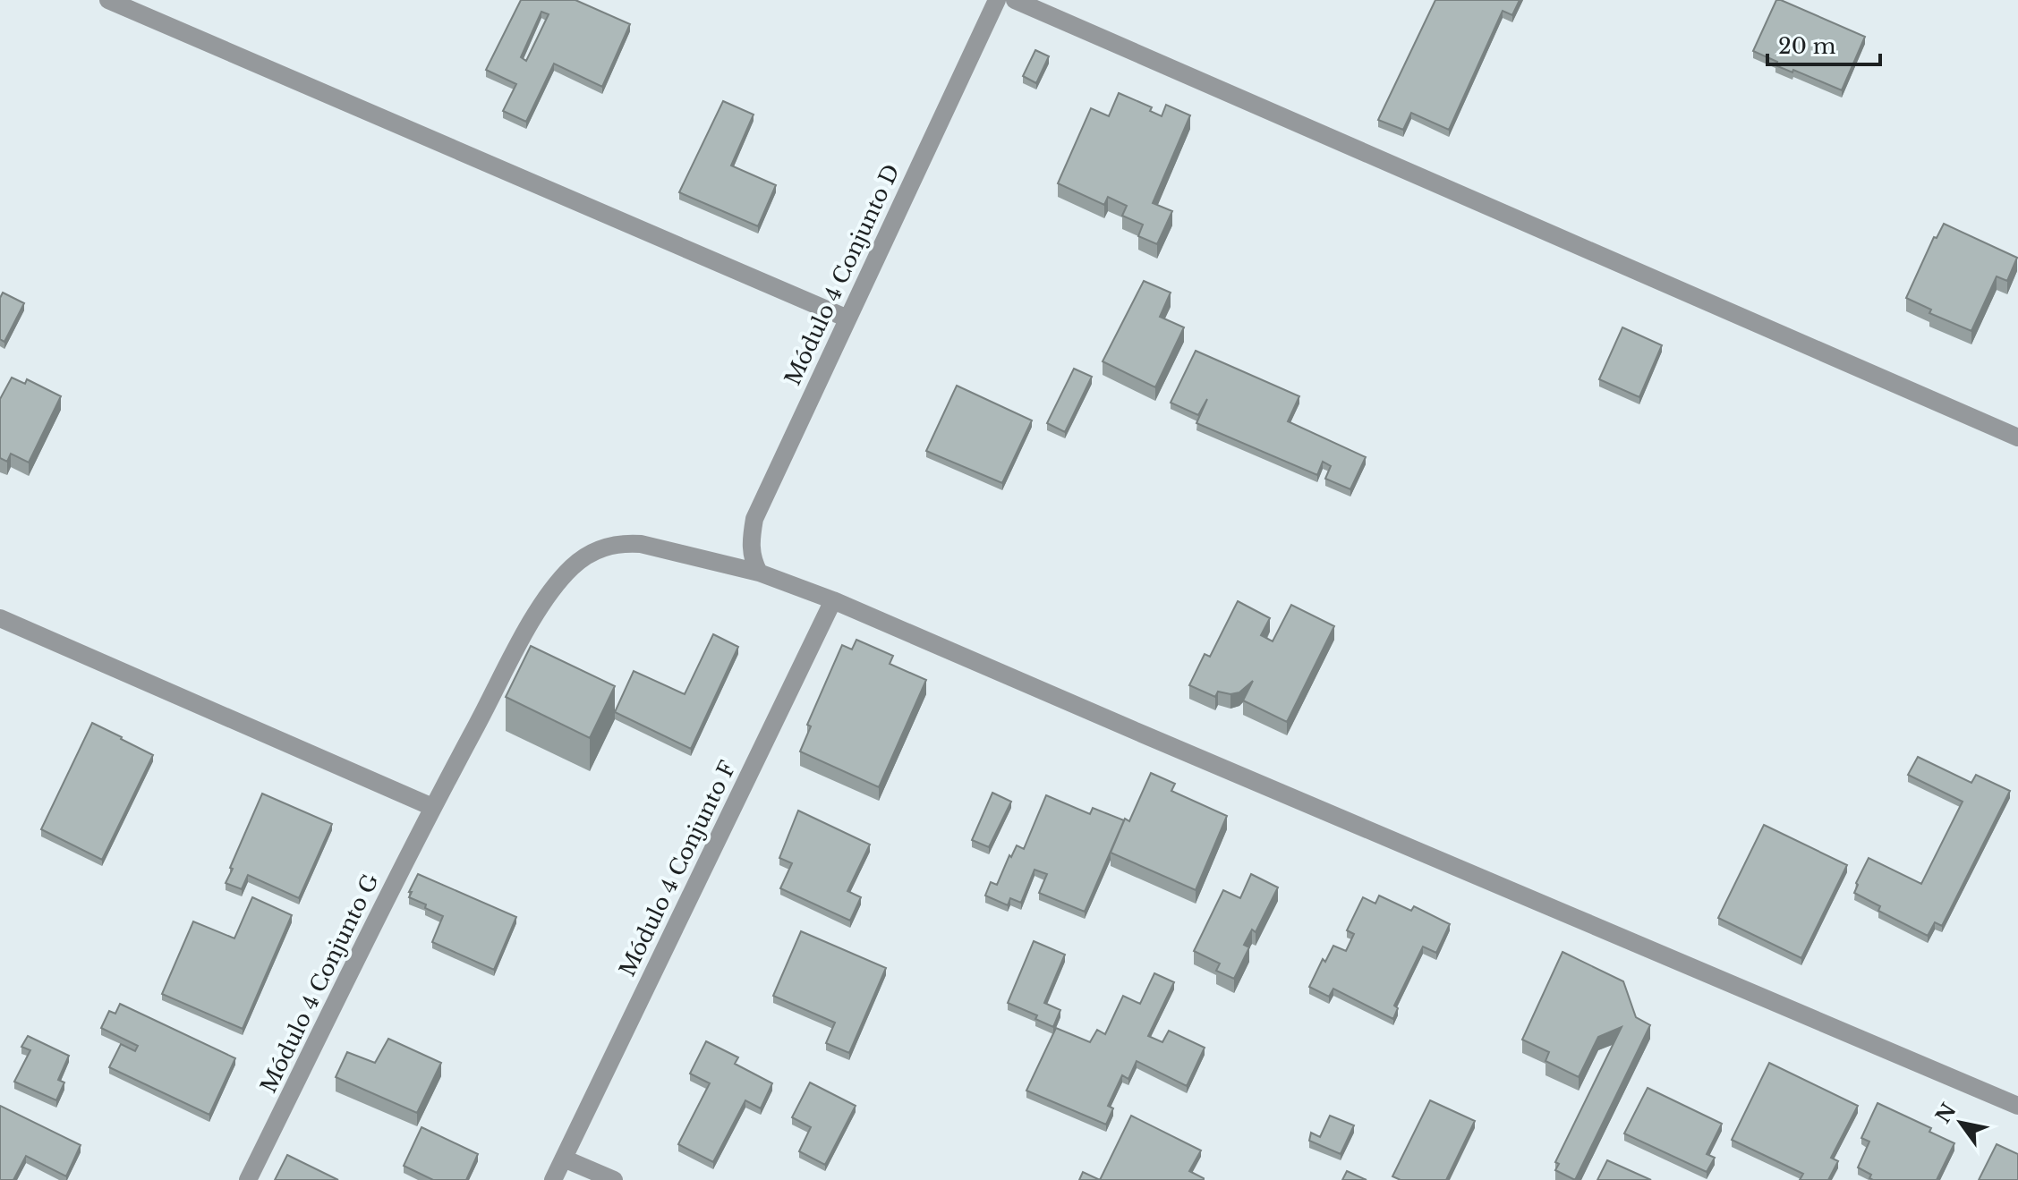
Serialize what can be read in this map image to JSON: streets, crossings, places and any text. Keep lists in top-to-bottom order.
{
  "streets": {
    "street": ["Módulo 4 Conjunto D", "Módulo 4 Conjunto F", "Módulo 4 Conjunto G"]
  },
  "crossings": [
    ["Módulo 4 Conjunto D", "Módulo 4 Conjunto G"],
    ["Módulo 4 Conjunto F", "Módulo 4 Conjunto G"]
  ],
  "scale_bar": "20 m",
  "north": "top left"
}
